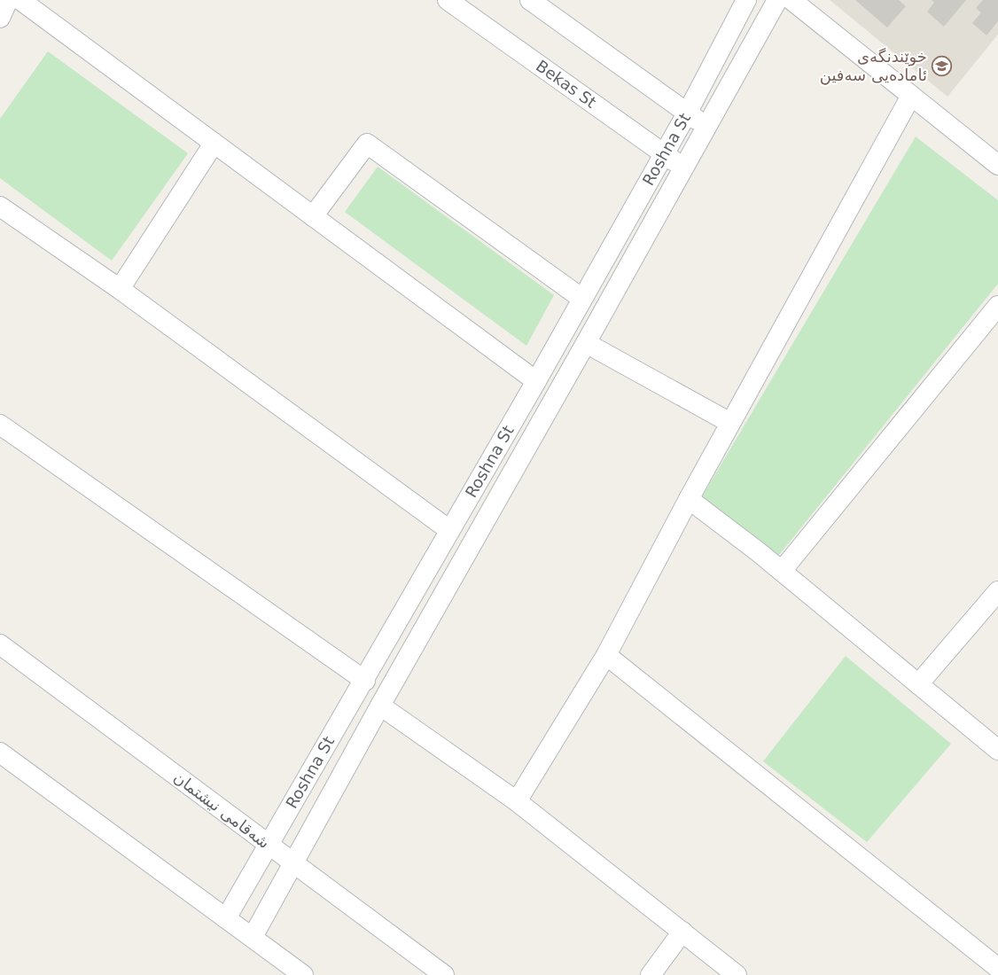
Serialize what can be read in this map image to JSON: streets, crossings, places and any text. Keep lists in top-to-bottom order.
{
  "streets": {
    "street": ["Bekas St", "Roshna St", "شەقامی نیشتمان"]
  },
  "crossings": [
    ["Bekas St", "Roshna St"],
    ["Roshna St", "شەقامی نیشتمان"]
  ],
  "places": {
    "school or university": ["خوێندنگەی ئامادەیی سەفین"]
  }
}
